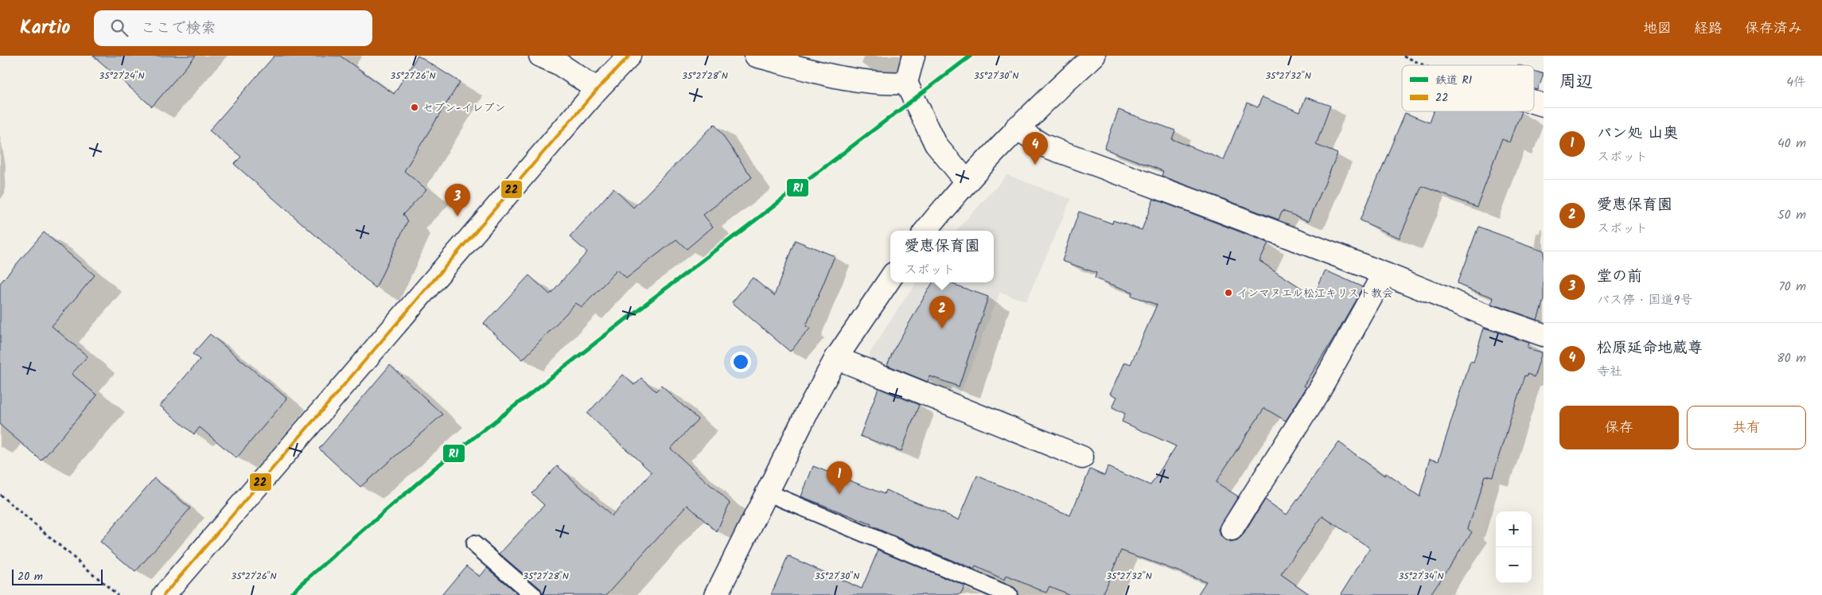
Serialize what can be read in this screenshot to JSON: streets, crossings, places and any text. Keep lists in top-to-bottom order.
{
  "places": ["セブン-イレブン", "インマヌエル松江キリスト教会"],
  "lines": ["rail line R1", "transit line 22"],
  "legend": ["鉄道 R1", "22"],
  "scale_bar": "20 m",
  "page": {
    "header": "Kartio",
    "search": "ここで検索",
    "nav": ["地図", "経路", "保存済み"],
    "heading": ["周辺", "4件"],
    "list": [
      {
        "mark": "1",
        "name": "パン処 山奥",
        "note": "スポット",
        "value": "40 m"
      },
      {
        "mark": "2",
        "name": "愛恵保育園",
        "note": "スポット",
        "value": "50 m"
      },
      {
        "mark": "3",
        "name": "堂の前",
        "note": "バス停 · 国道9号",
        "value": "70 m"
      },
      {
        "mark": "4",
        "name": "松原延命地蔵尊",
        "note": "寺社",
        "value": "80 m"
      }
    ],
    "pins": [
      "4",
      "3",
      "2",
      "1"
    ],
    "popup": ["愛恵保育園", "スポット"],
    "buttons": ["保存", "共有"],
    "map_buttons": ["+", "−"],
    "scale": "20 m"
  },
  "coordinates": [
    "35°27'24\"N",
    "35°27'26\"N",
    "35°27'28\"N",
    "35°27'30\"N",
    "35°27'32\"N",
    "35°27'34\"N"
  ]
}
